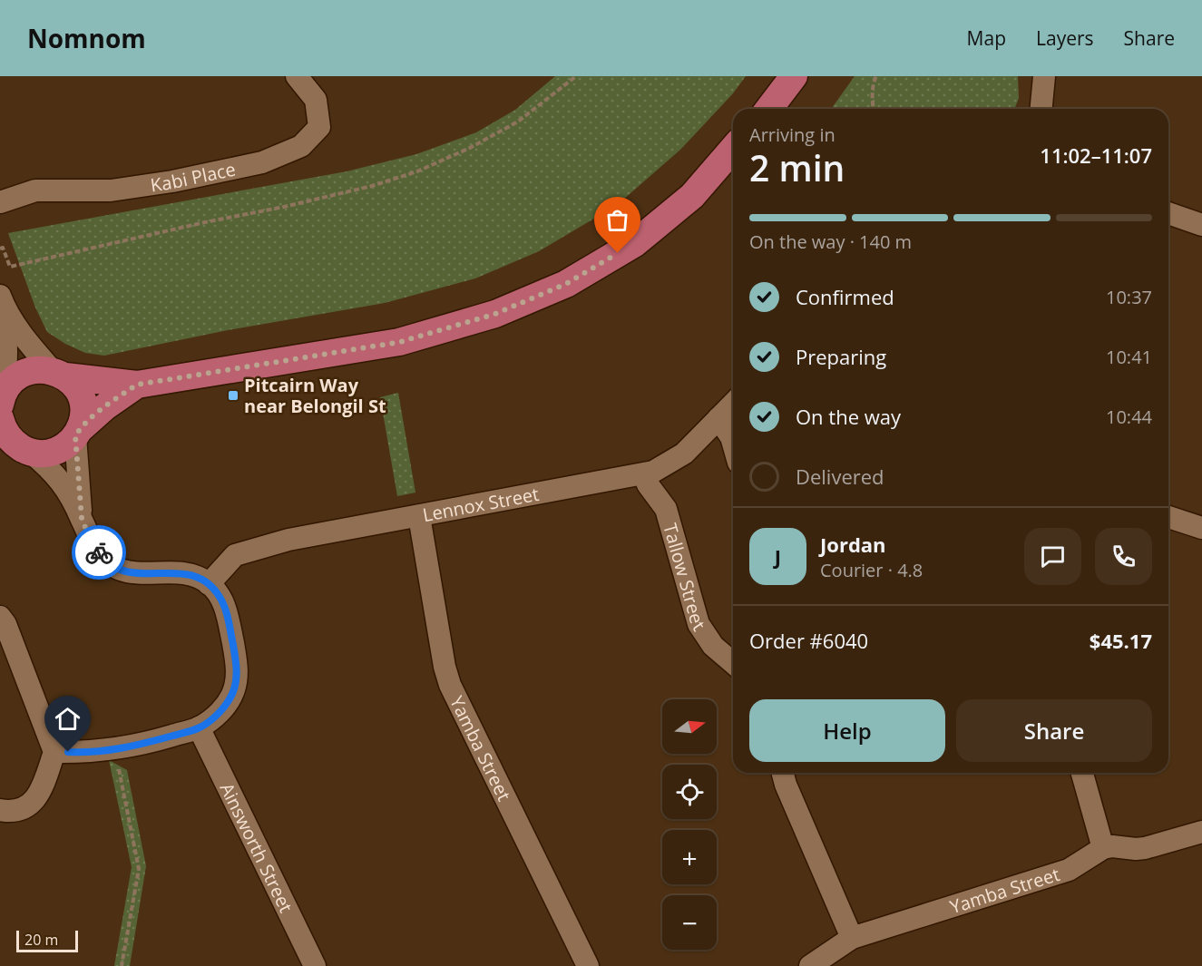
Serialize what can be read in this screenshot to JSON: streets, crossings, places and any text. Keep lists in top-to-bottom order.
{
  "streets": {
    "street": [
      "Kabi Place",
      "Lennox Street",
      "Tallow Street",
      "Yamba Street",
      "Ainsworth Street"
    ]
  },
  "crossings": [
    ["Lennox Street", "Tallow Street"],
    ["Lennox Street", "Yamba Street"]
  ],
  "places": {
    "transit": ["Pitcairn Way near Belongil St"]
  },
  "scale_bar": "20 m",
  "north": "right",
  "page": {
    "header": "Nomnom",
    "nav": ["Map", "Layers", "Share"],
    "heading": ["2 min", "Arriving in", "11:02–11:07"],
    "panel": [
      "Jordan",
      "Courier · 4.8",
      "Order #6040",
      "$45.17"
    ],
    "bar": "On the way · 140 m",
    "list": [
      ["Confirmed", "10:37"],
      ["Preparing", "10:41"],
      ["On the way", "10:44"],
      "Delivered"
    ],
    "round": "J",
    "buttons": ["Help", "Share"],
    "map_buttons": ["+", "−"],
    "scale": "20 m"
  }
}
